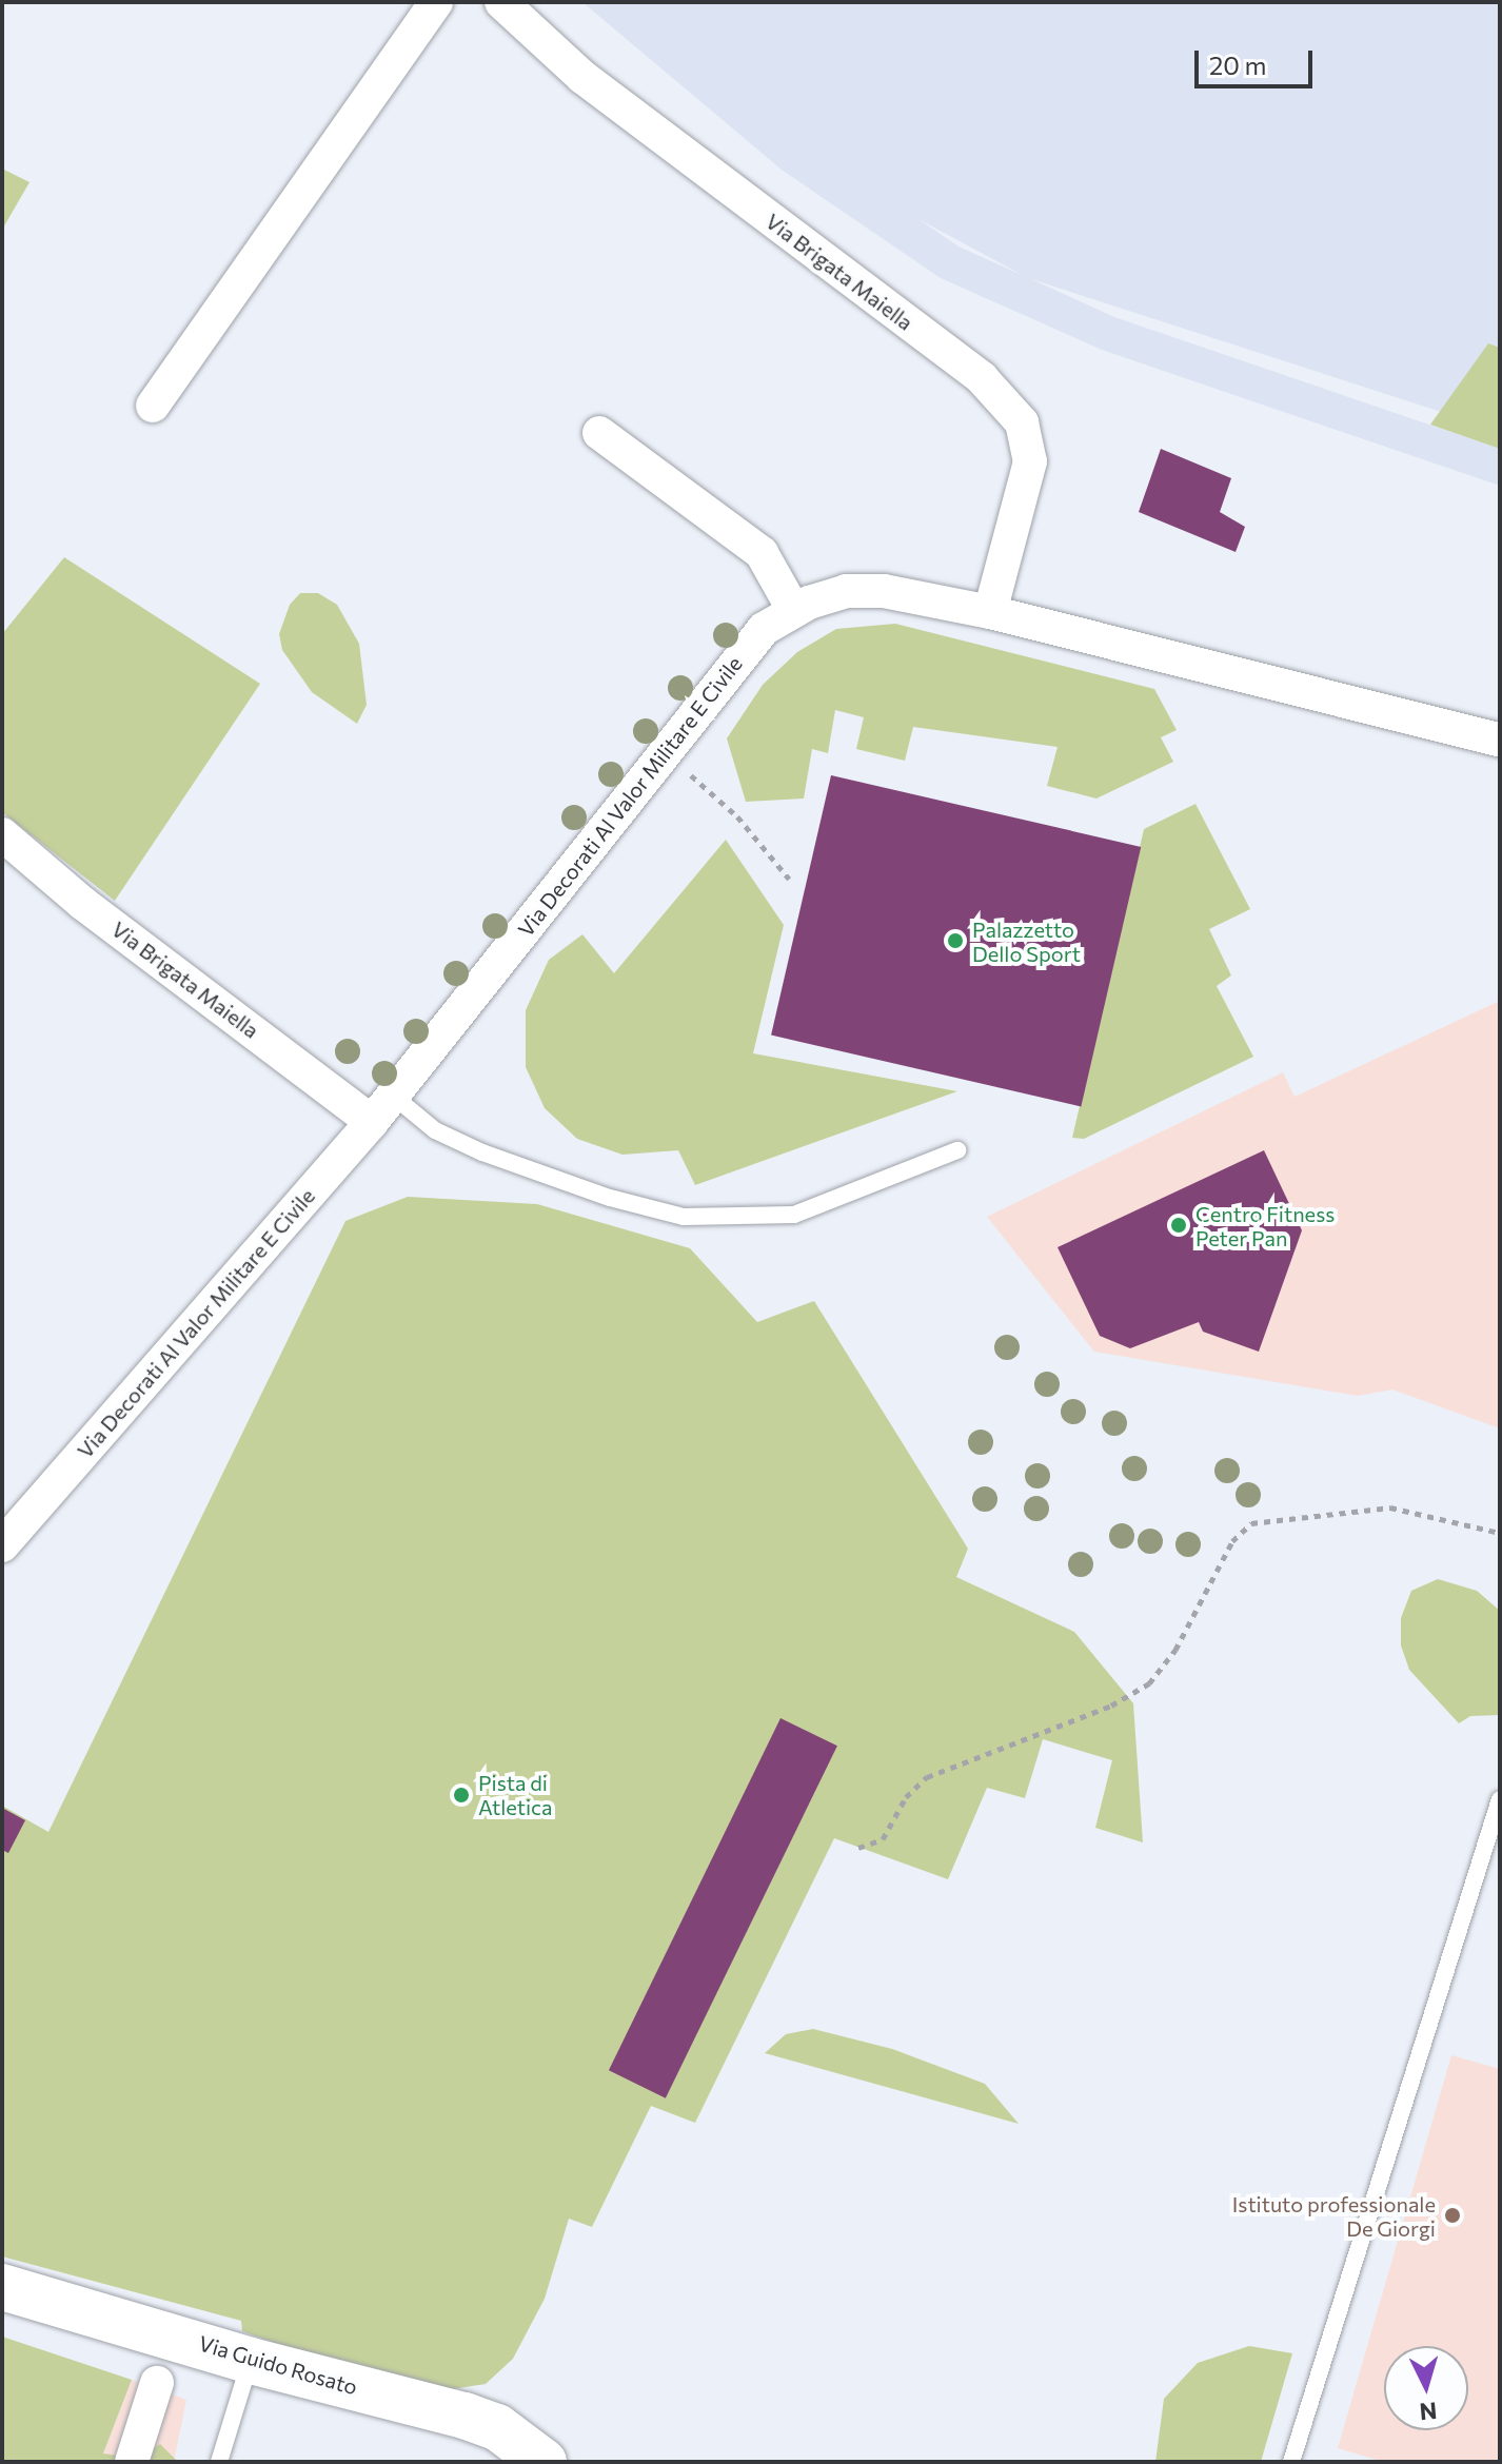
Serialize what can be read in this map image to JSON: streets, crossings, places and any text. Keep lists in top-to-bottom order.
{
  "streets": {
    "street": ["Via Brigata Maiella", "Via Decorati Al Valor Militare E Civile", "Via Guido Rosato"]
  },
  "crossings": [
    ["Via Brigata Maiella", "Via Decorati Al Valor Militare E Civile"]
  ],
  "places": [
    "Palazzetto Dello Sport",
    "Centro Fitness Peter Pan",
    "Pista di Atletica",
    "Istituto professionale De Giorgi"
  ],
  "scale_bar": "20 m",
  "north": "bottom"
}
